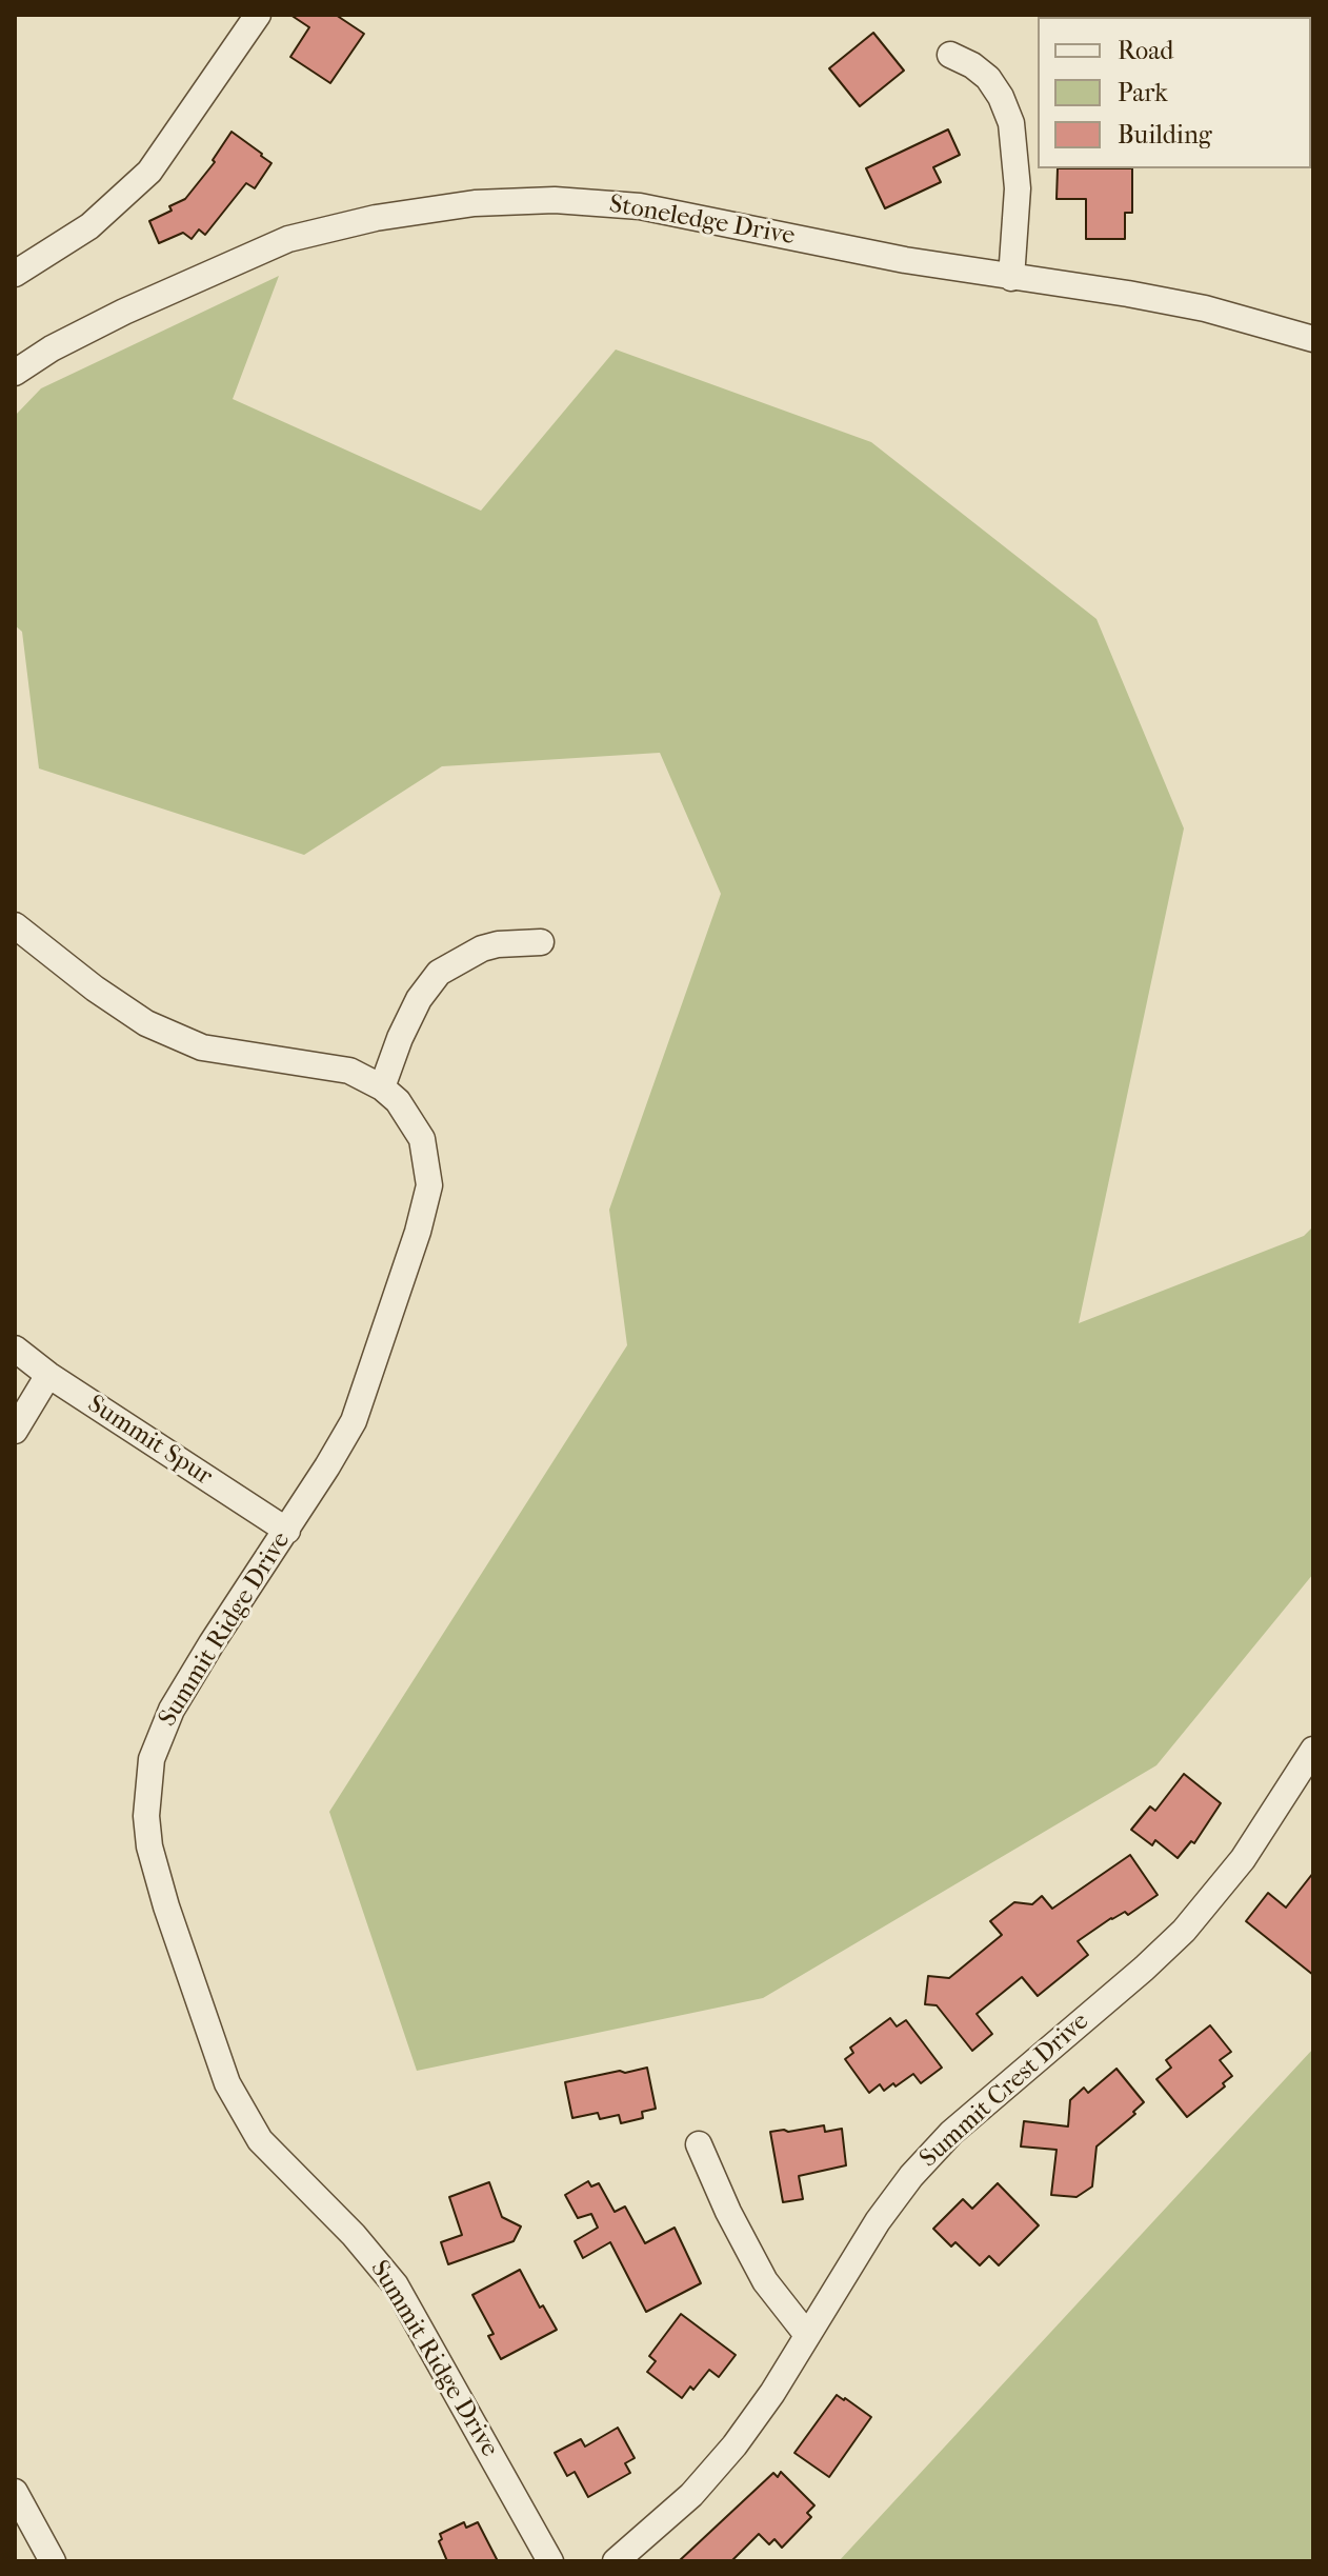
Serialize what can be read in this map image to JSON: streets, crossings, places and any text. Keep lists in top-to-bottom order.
{
  "streets": {
    "street": [
      "Stoneledge Drive",
      "Summit Spur",
      "Summit Ridge Drive",
      "Summit Crest Drive"
    ]
  },
  "crossings": [
    ["Summit Spur", "Summit Ridge Drive"]
  ],
  "legend": ["Road", "Park", "Building"]
}
